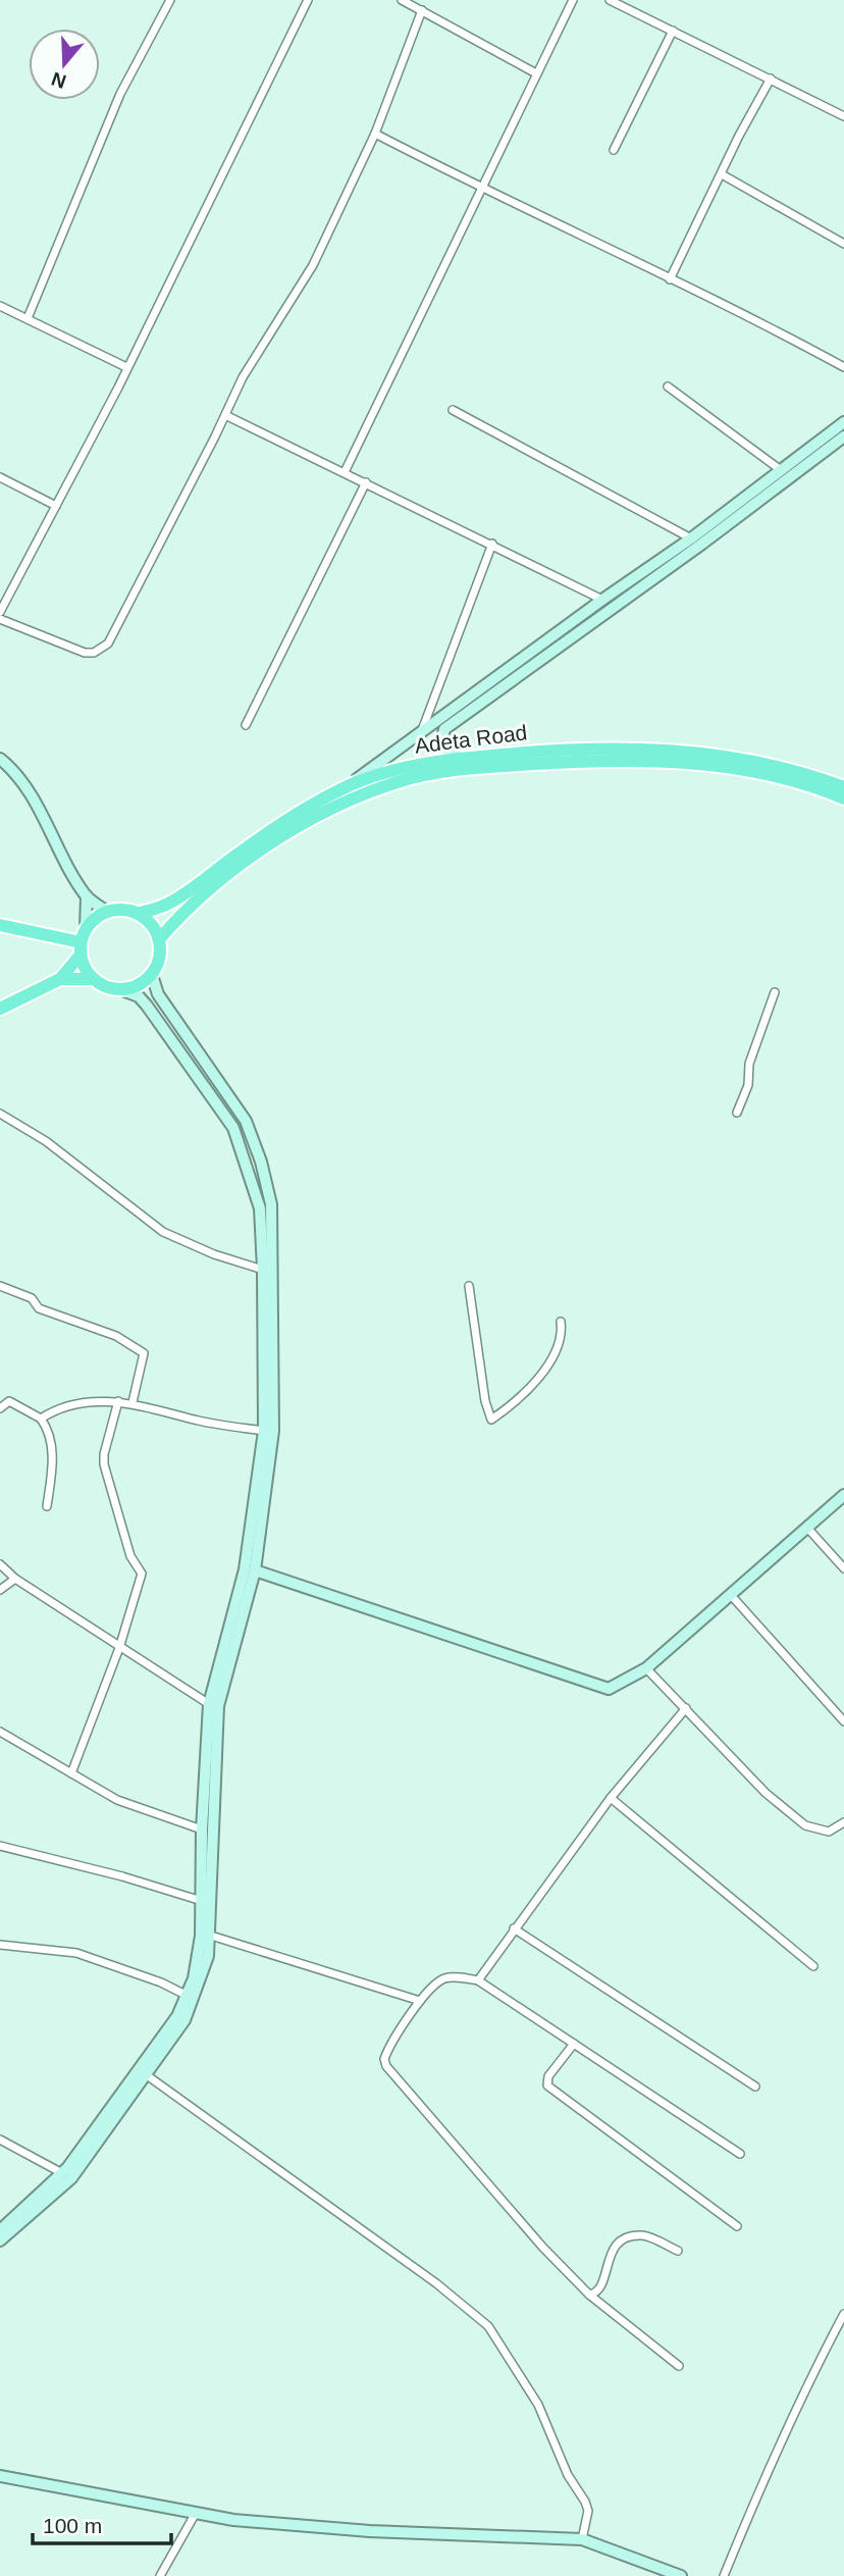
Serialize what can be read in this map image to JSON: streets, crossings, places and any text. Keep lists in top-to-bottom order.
{
  "streets": {
    "main road": ["Adeta Road"]
  },
  "scale_bar": "100 m",
  "north": "bottom"
}
